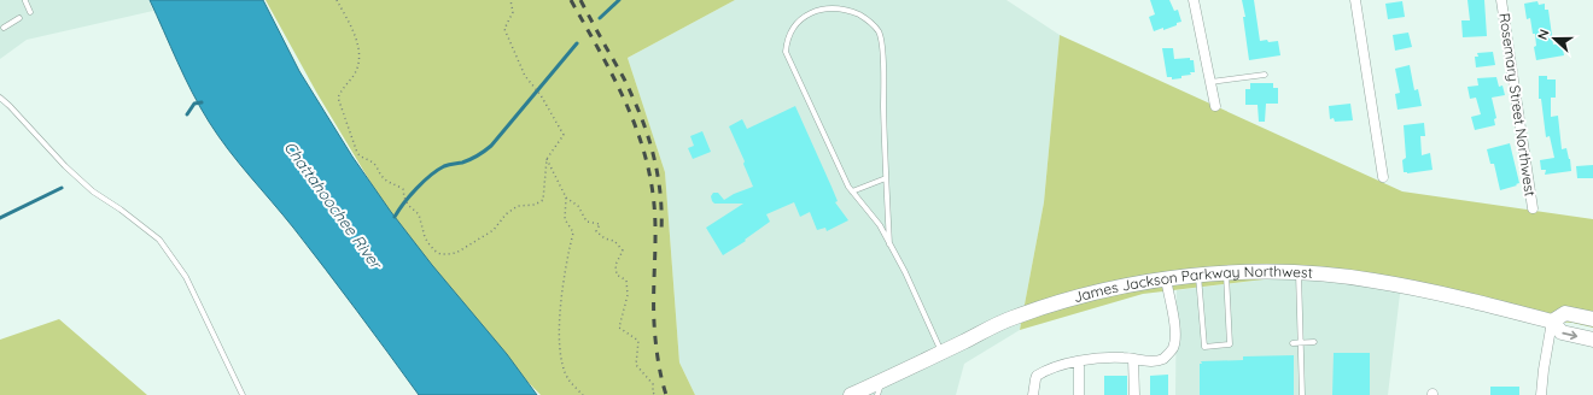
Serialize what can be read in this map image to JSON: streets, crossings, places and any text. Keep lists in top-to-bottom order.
{
  "streets": {
    "main road": ["James Jackson Parkway Northwest"],
    "street": ["Rosemary Street Northwest"]
  },
  "water": ["Chattahoochee River"],
  "north": "left"
}
